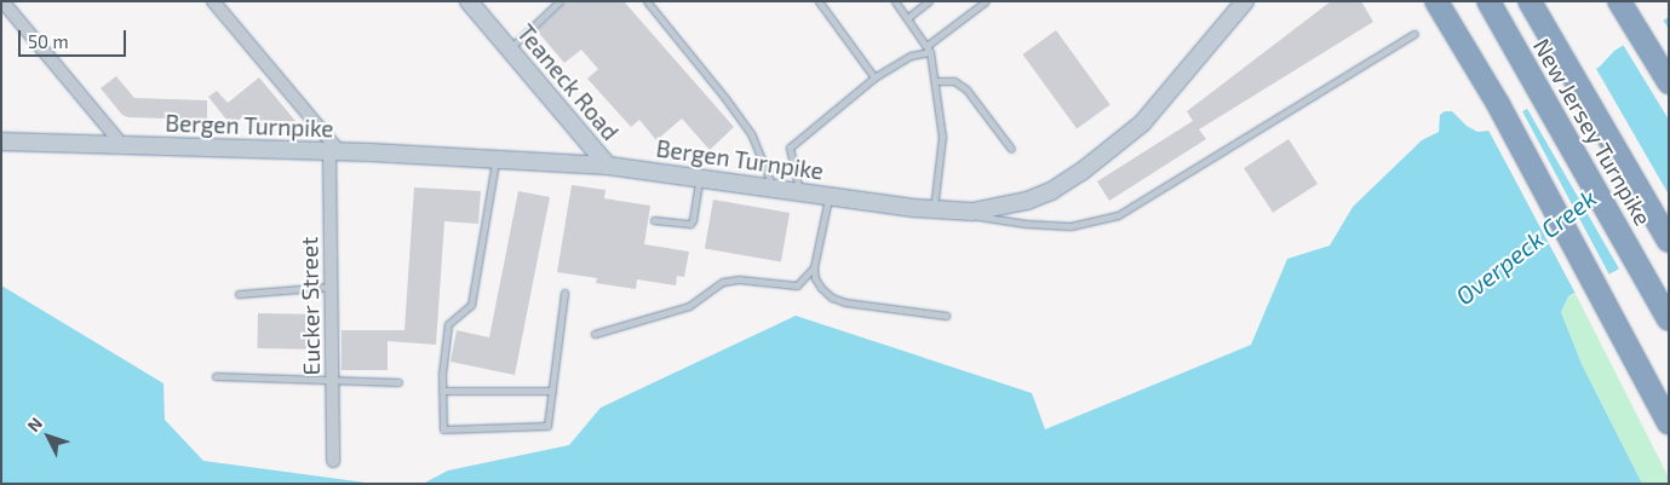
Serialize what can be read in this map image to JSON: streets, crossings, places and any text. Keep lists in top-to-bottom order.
{
  "streets": {
    "highway": ["New Jersey Turnpike"],
    "main road": ["Teaneck Road", "Bergen Turnpike"],
    "street": ["Eucker Street"]
  },
  "crossings": [
    ["Teaneck Road", "Bergen Turnpike"],
    ["Bergen Turnpike", "Eucker Street"]
  ],
  "water": ["Overpeck Creek"],
  "scale_bar": "50 m",
  "north": "top left"
}
